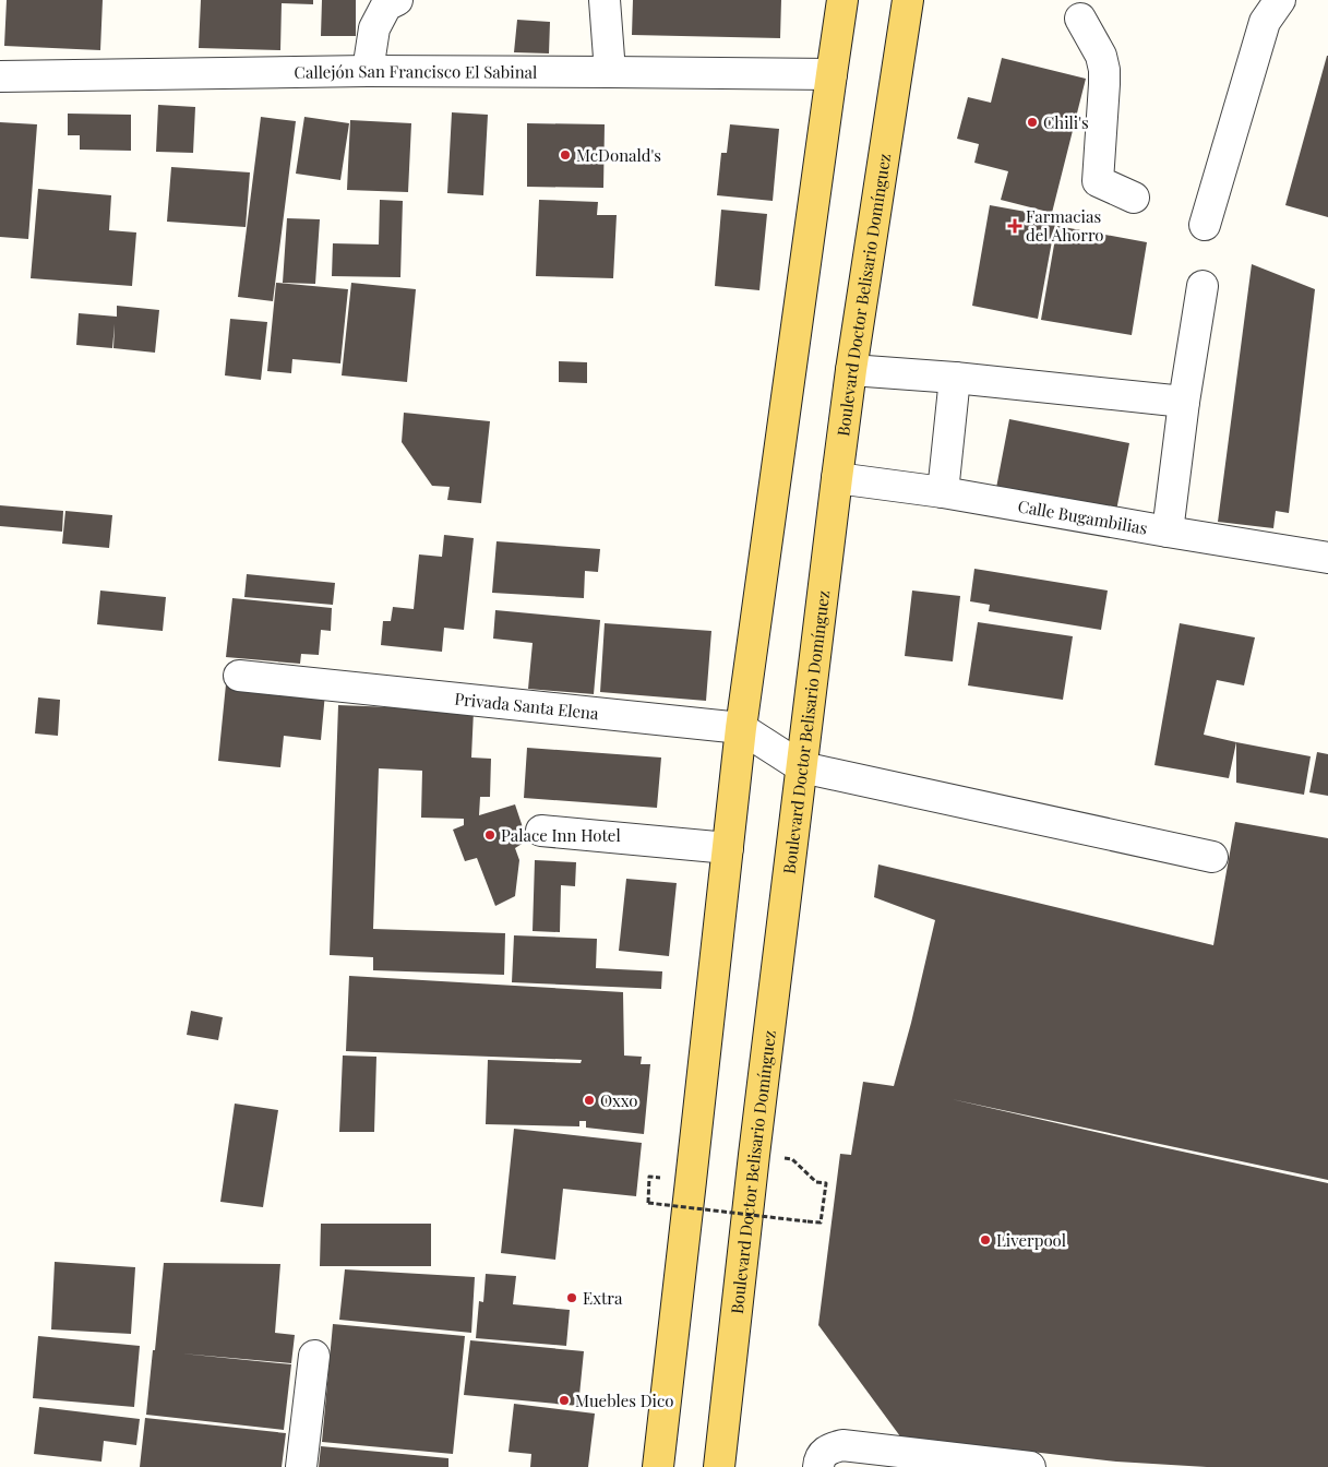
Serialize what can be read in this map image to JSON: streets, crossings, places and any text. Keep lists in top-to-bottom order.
{
  "streets": {
    "main road": ["Boulevard Doctor Belisario Domínguez"],
    "street": ["Callejón San Francisco El Sabinal", "Calle Bugambilias", "Privada Santa Elena"]
  },
  "crossings": [
    ["Boulevard Doctor Belisario Domínguez", "Calle Bugambilias"],
    ["Boulevard Doctor Belisario Domínguez", "Privada Santa Elena"]
  ],
  "places": {
    "other": [
      "Chili's",
      "McDonald's",
      "Palace Inn Hotel",
      "Oxxo",
      "Liverpool",
      "Extra",
      "Muebles Dico"
    ],
    "health": ["Farmacias del Ahorro"]
  }
}
